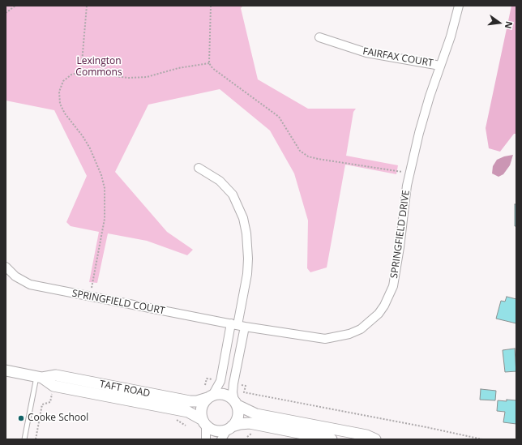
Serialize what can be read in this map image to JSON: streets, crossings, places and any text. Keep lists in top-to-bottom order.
{
  "streets": {
    "street": [
      "FAIRFAX COURT",
      "SPRINGFIELD DRIVE",
      "SPRINGFIELD COURT",
      "TAFT ROAD"
    ]
  },
  "crossings": [
    ["FAIRFAX COURT", "SPRINGFIELD DRIVE"],
    ["SPRINGFIELD DRIVE", "SPRINGFIELD COURT"]
  ],
  "parks": ["Lexington Commons"],
  "places": ["Cooke School"],
  "north": "right"
}
